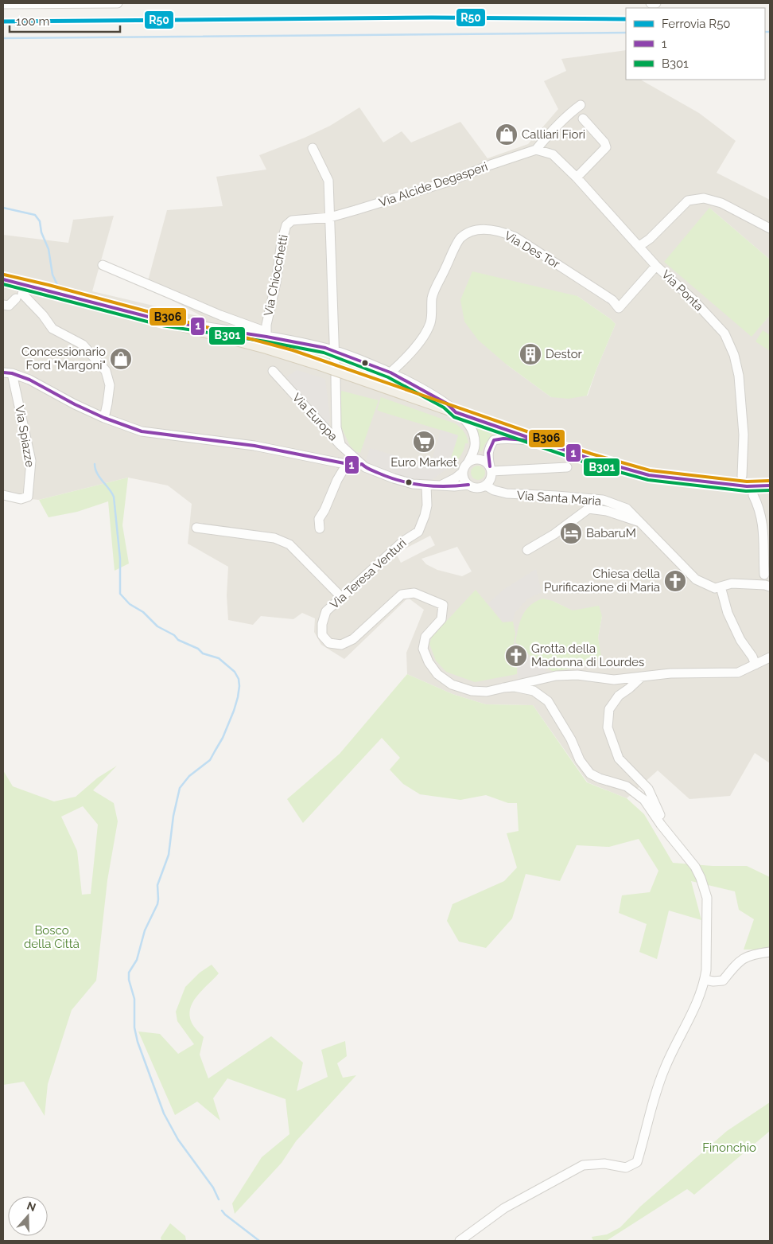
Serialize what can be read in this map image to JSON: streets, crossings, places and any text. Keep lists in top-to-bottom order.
{
  "streets": {
    "street": [
      "Via Alcide Degasperi",
      "Via Des Tor",
      "Via Chiocchetti",
      "Via Ponta",
      "Via Europa",
      "Via Spiazze",
      "Via Santa Maria",
      "Via Teresa Venturi"
    ]
  },
  "crossings": [
    ["Via Alcide Degasperi", "Via Chiocchetti"],
    ["Via Alcide Degasperi", "Via Ponta"],
    ["Via Des Tor", "Via Ponta"],
    ["Via Europa", "Via Spiazze"],
    ["Via Europa", "Via Teresa Venturi"]
  ],
  "parks": ["Bosco della Città", "Finonchio"],
  "places": {
    "shop": ["Calliari Fiori", "Concessionario Ford \"Margoni\""],
    "building": ["Destor"],
    "supermarket": ["Euro Market"],
    "hotel": ["BabaruM"],
    "church": ["Chiesa della Purificazione di Maria", "Grotta della Madonna di Lourdes"]
  },
  "lines": [
    "rail line R50",
    "transit line B306",
    "transit line 1",
    "transit line B301"
  ],
  "legend": ["Ferrovia R50", "1", "B301"],
  "scale_bar": "100 m",
  "north": "top"
}
